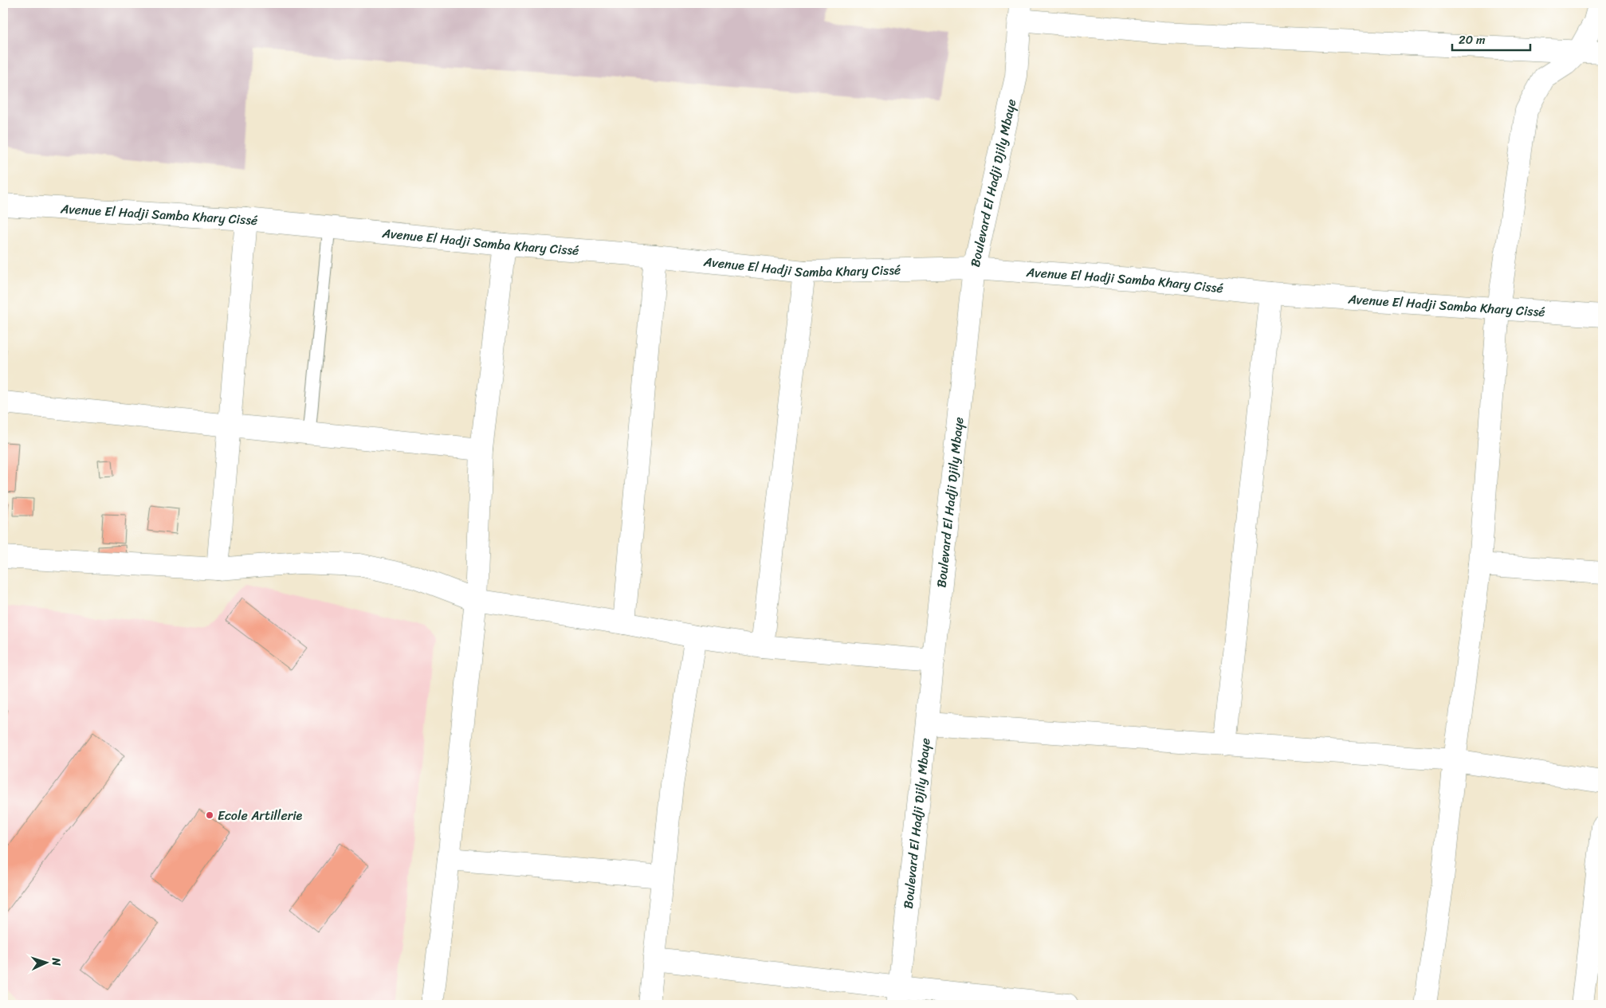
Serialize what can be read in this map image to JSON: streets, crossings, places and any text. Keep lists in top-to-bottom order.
{
  "streets": {
    "street": ["Boulevard El Hadji Djily Mbaye", "Avenue El Hadji Samba Khary Cissé"]
  },
  "crossings": [
    ["Boulevard El Hadji Djily Mbaye", "Avenue El Hadji Samba Khary Cissé"]
  ],
  "places": ["Ecole Artillerie"],
  "scale_bar": "20 m",
  "north": "right"
}
